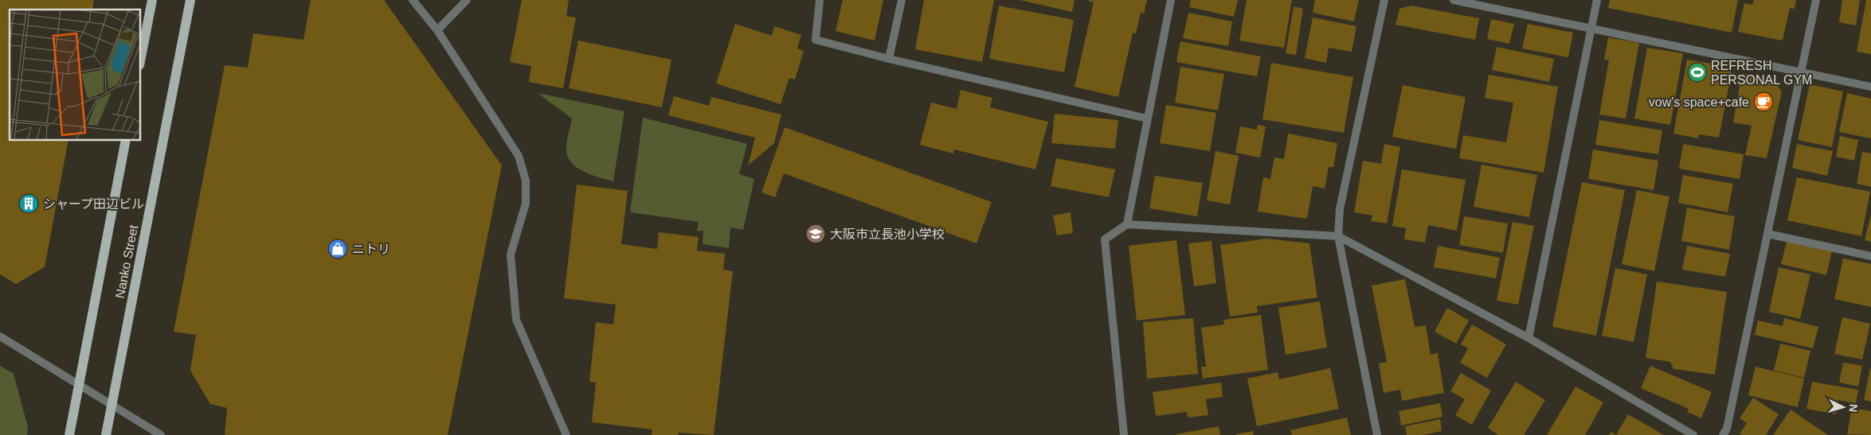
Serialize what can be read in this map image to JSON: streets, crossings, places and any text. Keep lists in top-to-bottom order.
{
  "streets": {
    "main road": ["Nanko Street"]
  },
  "places": {
    "sports": ["REFRESH PERSONAL GYM"],
    "cafe": ["vow's space+cafe"],
    "building": ["シャープ田辺ビル"],
    "school or university": ["大阪市立長池小学校"],
    "shop": ["ニトリ"]
  },
  "north": "right"
}
